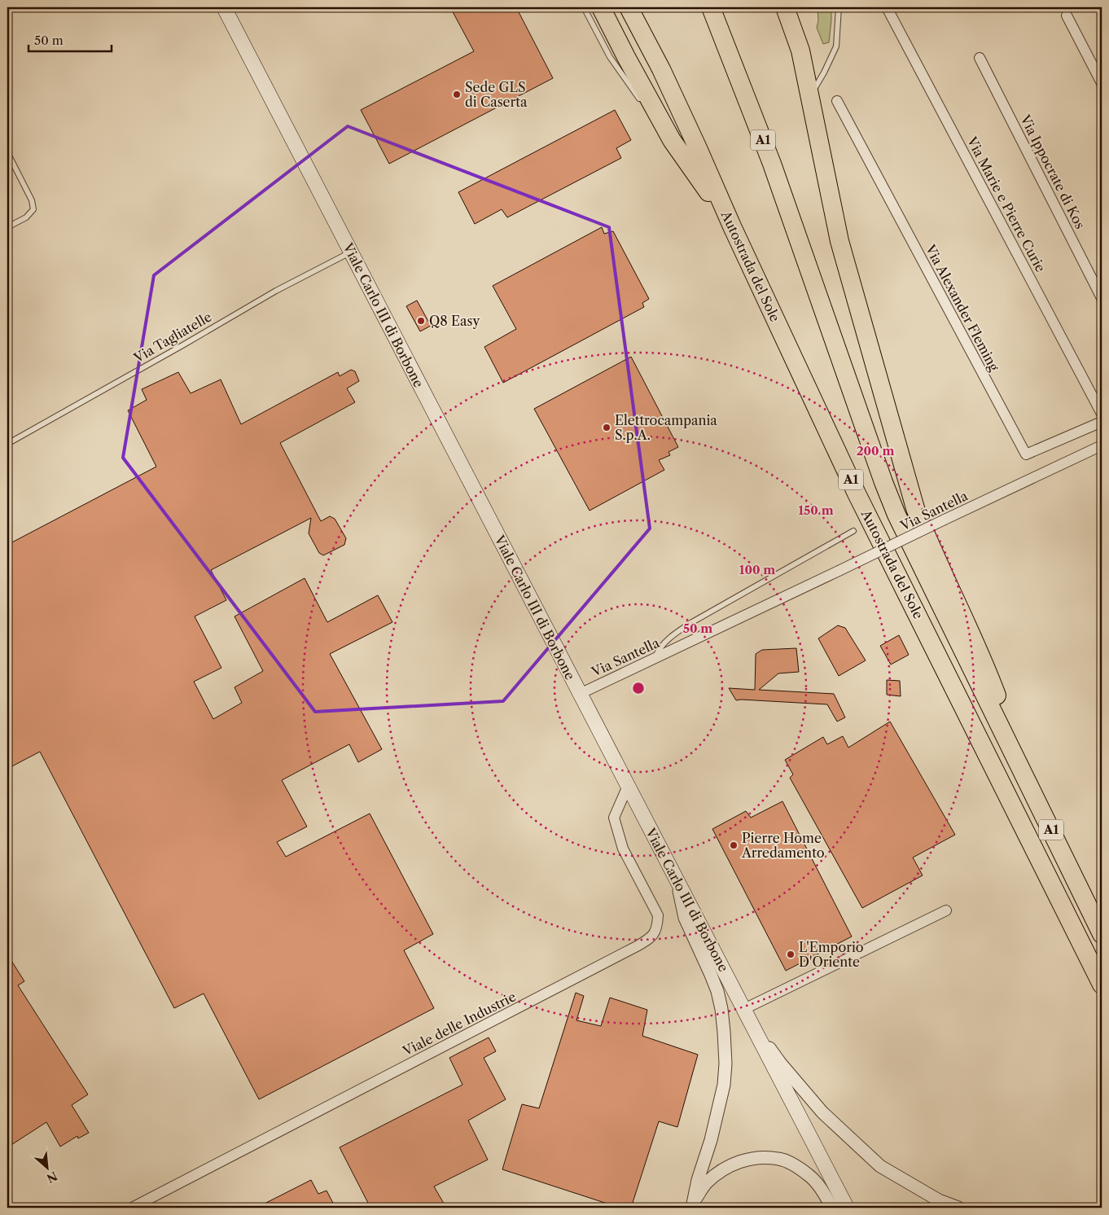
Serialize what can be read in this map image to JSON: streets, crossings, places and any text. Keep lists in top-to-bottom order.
{
  "streets": {
    "highway": ["A1", "Autostrada del Sole"],
    "main road": ["Viale Carlo III di Borbone"],
    "street": [
      "Via Ippocrate di Kos",
      "Via Marie e Pierre Curie",
      "Via Alexander Fleming",
      "Via Santella",
      "Viale delle Industrie"
    ],
    "lane": ["Via Tagliatelle"]
  },
  "crossings": [
    ["Viale Carlo III di Borbone", "Via Tagliatelle"],
    ["Viale Carlo III di Borbone", "Via Santella"],
    ["Viale Carlo III di Borbone", "Viale delle Industrie"]
  ],
  "places": [
    "Sede GLS di Caserta",
    "Q8 Easy",
    "Elettrocampania S.p.A.",
    "Pierre Home Arredamento",
    "L'Emporio D'Oriente"
  ],
  "scale_bar": "50 m",
  "north": "bottom right",
  "rings": [
    "200 m",
    "150 m",
    "100 m",
    "50 m"
  ]
}
